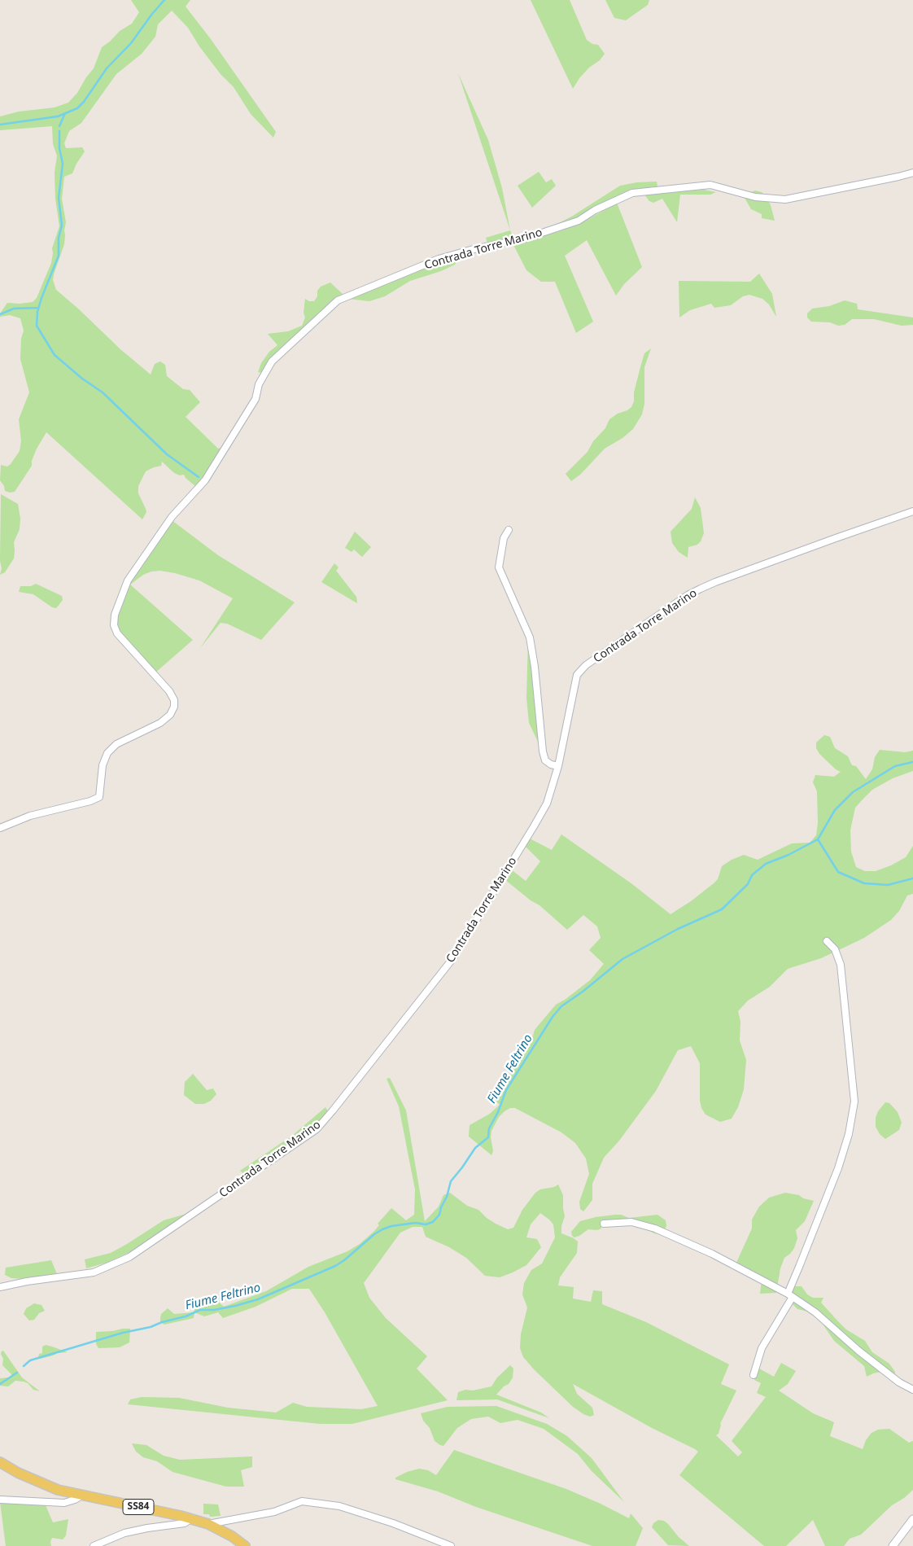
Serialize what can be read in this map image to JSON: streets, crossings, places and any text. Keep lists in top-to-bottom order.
{
  "streets": {
    "main road": ["SS84"],
    "street": ["Contrada Torre Marino"]
  },
  "water": ["Fiume Feltrino"]
}
